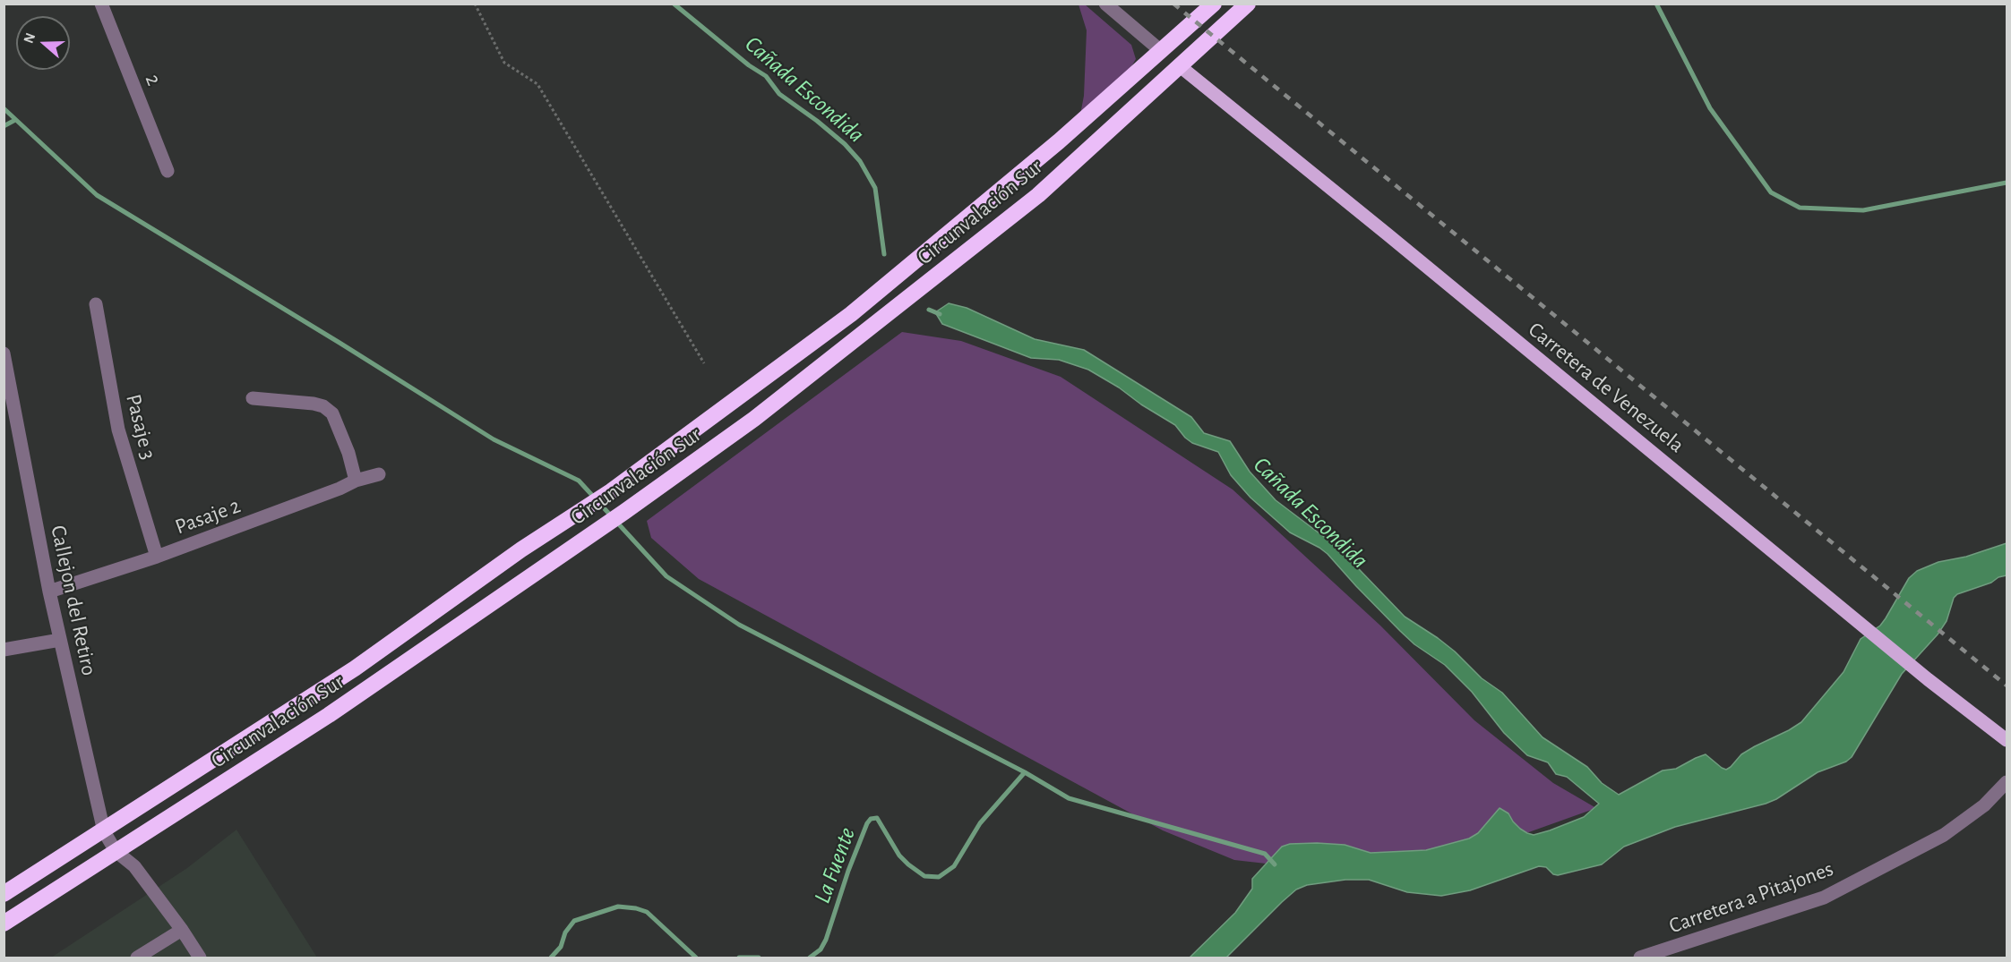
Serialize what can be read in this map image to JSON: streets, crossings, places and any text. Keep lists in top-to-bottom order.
{
  "streets": {
    "highway": ["Circunvalación Sur"],
    "main road": ["Carretera de Venezuela"],
    "street": [
      "2",
      "Pasaje 3",
      "Pasaje 2",
      "Callejon del Retiro",
      "Carretera a Pitajones"
    ]
  },
  "crossings": [
    ["Circunvalación Sur", "Carretera de Venezuela"],
    ["Circunvalación Sur", "Callejon del Retiro"],
    ["Pasaje 3", "Pasaje 2"],
    ["Pasaje 2", "Callejon del Retiro"]
  ],
  "water": ["Cañada Escondida", "La Fuente"],
  "north": "left"
}
